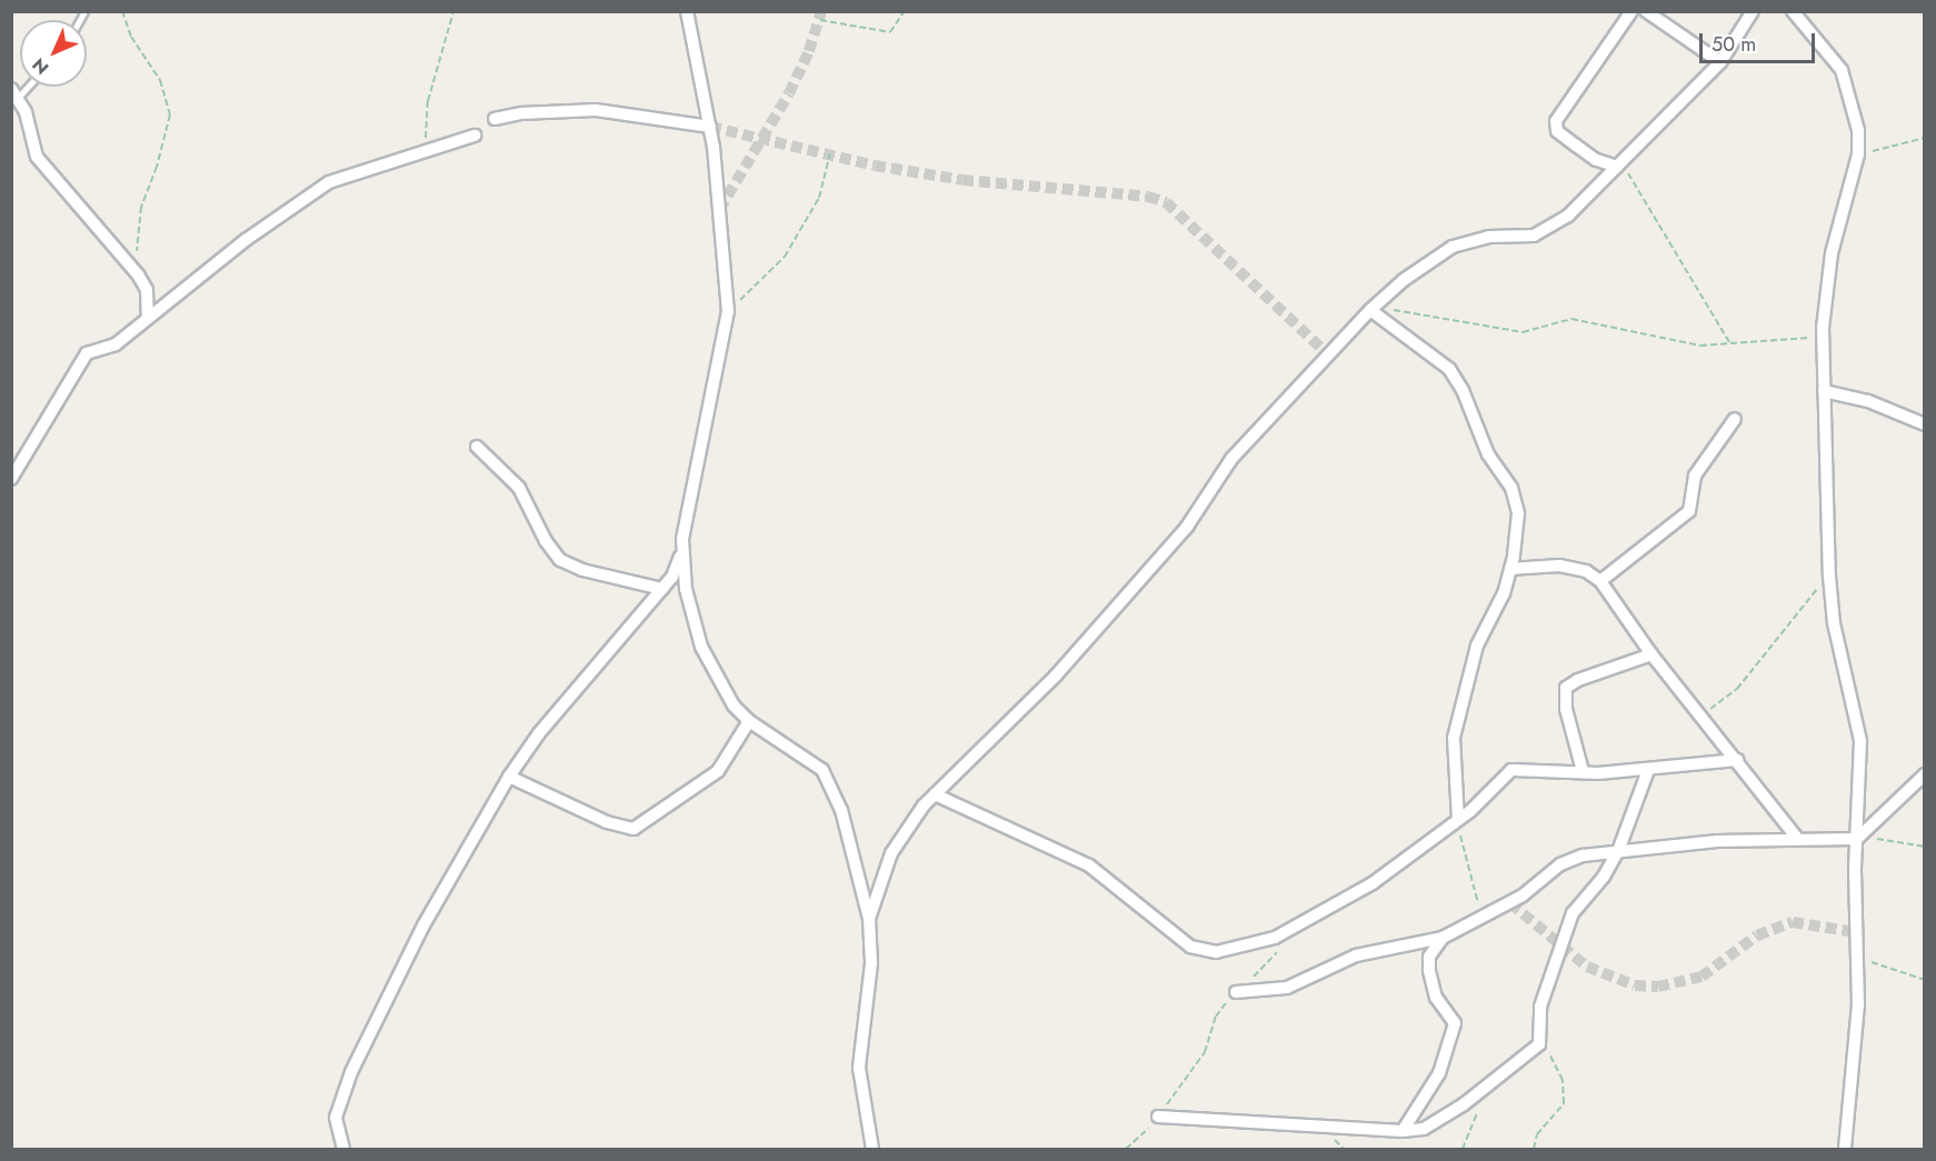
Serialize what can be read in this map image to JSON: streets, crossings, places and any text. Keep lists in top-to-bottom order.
{
  "scale_bar": "50 m",
  "north": "bottom left"
}
